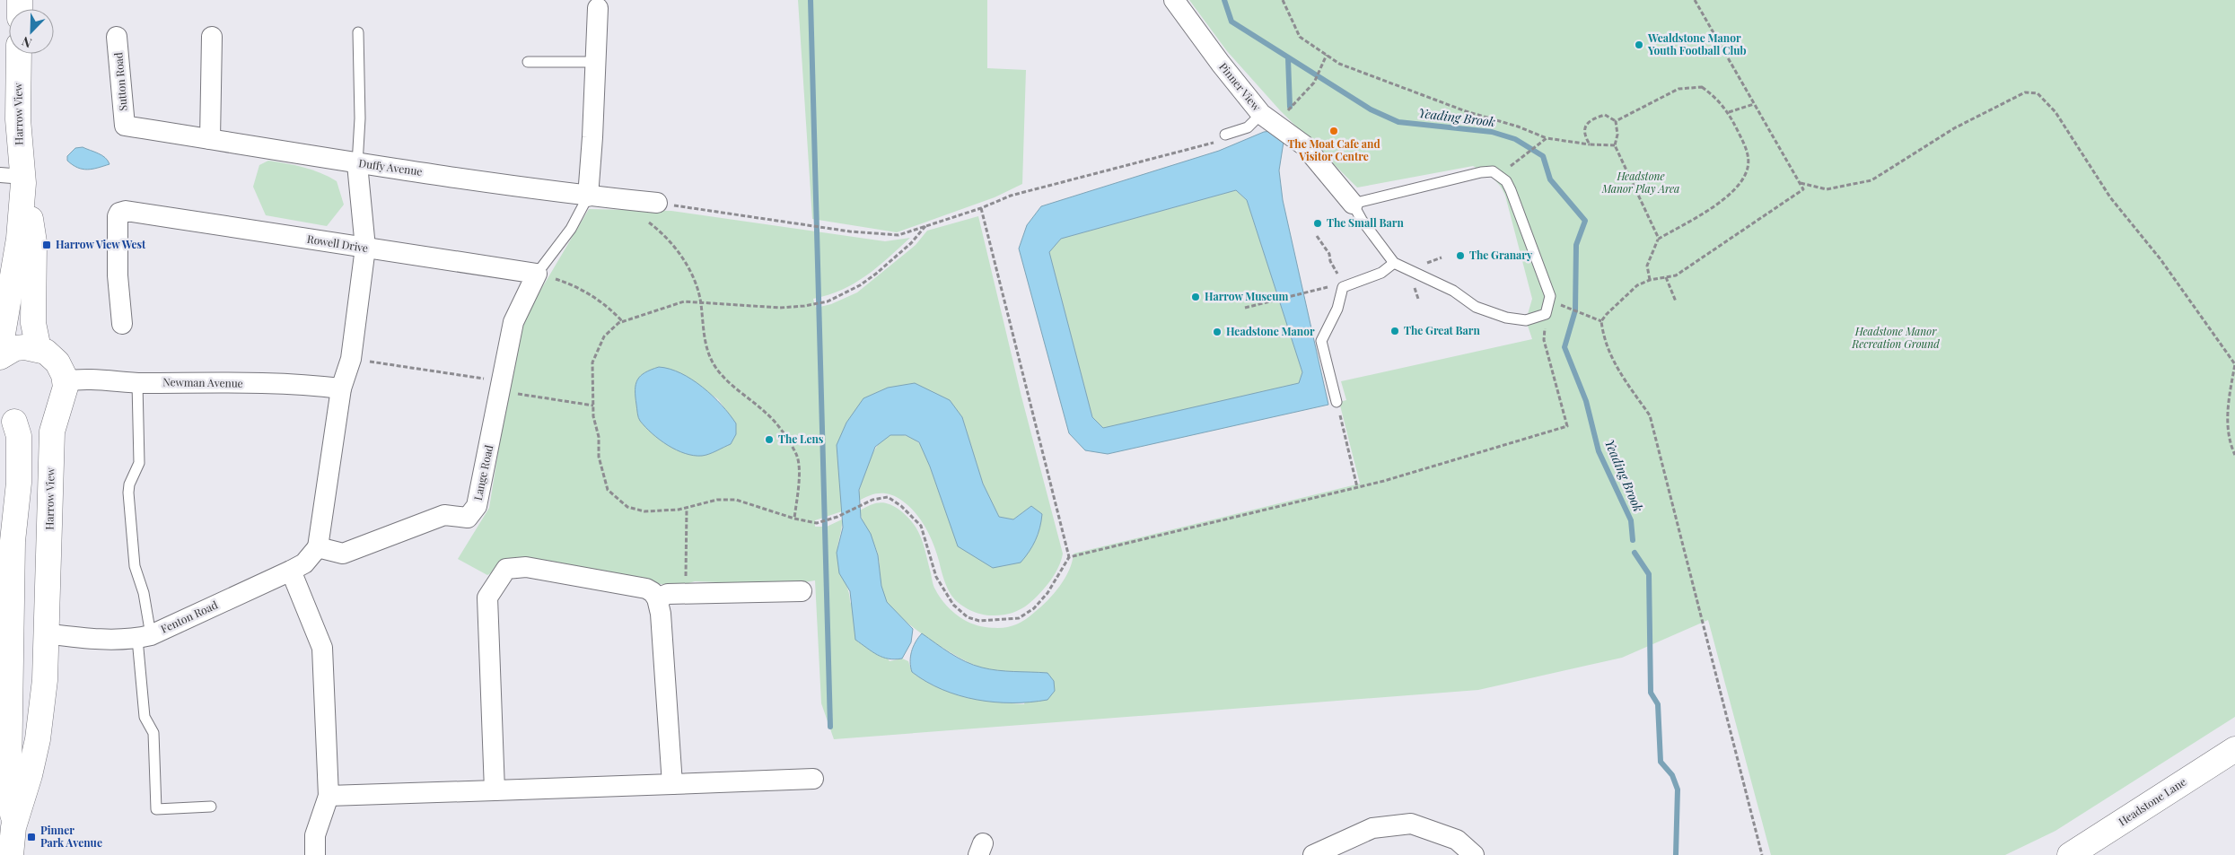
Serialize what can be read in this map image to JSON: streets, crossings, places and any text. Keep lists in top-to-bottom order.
{
  "streets": {
    "street": [
      "Sutton Road",
      "Pinner View",
      "Harrow View",
      "Duffy Avenue",
      "Rowell Drive",
      "Newman Avenue",
      "Lange Road",
      "Fenton Road",
      "Headstone Lane"
    ]
  },
  "crossings": [
    ["Sutton Road", "Duffy Avenue"],
    ["Harrow View", "Newman Avenue"],
    ["Harrow View", "Fenton Road"],
    ["Rowell Drive", "Lange Road"],
    ["Lange Road", "Fenton Road"]
  ],
  "water": ["Yeading Brook"],
  "parks": ["Headstone Manor Play Area", "Headstone Manor Recreation Ground"],
  "places": {
    "other": [
      "Wealdstone Manor Youth Football Club",
      "The Moat Cafe and Visitor Centre",
      "The Small Barn",
      "The Granary",
      "Harrow Museum",
      "The Great Barn",
      "Headstone Manor",
      "The Lens"
    ],
    "transit": ["Harrow View West", "Pinner Park Avenue"]
  },
  "north": "bottom left"
}
